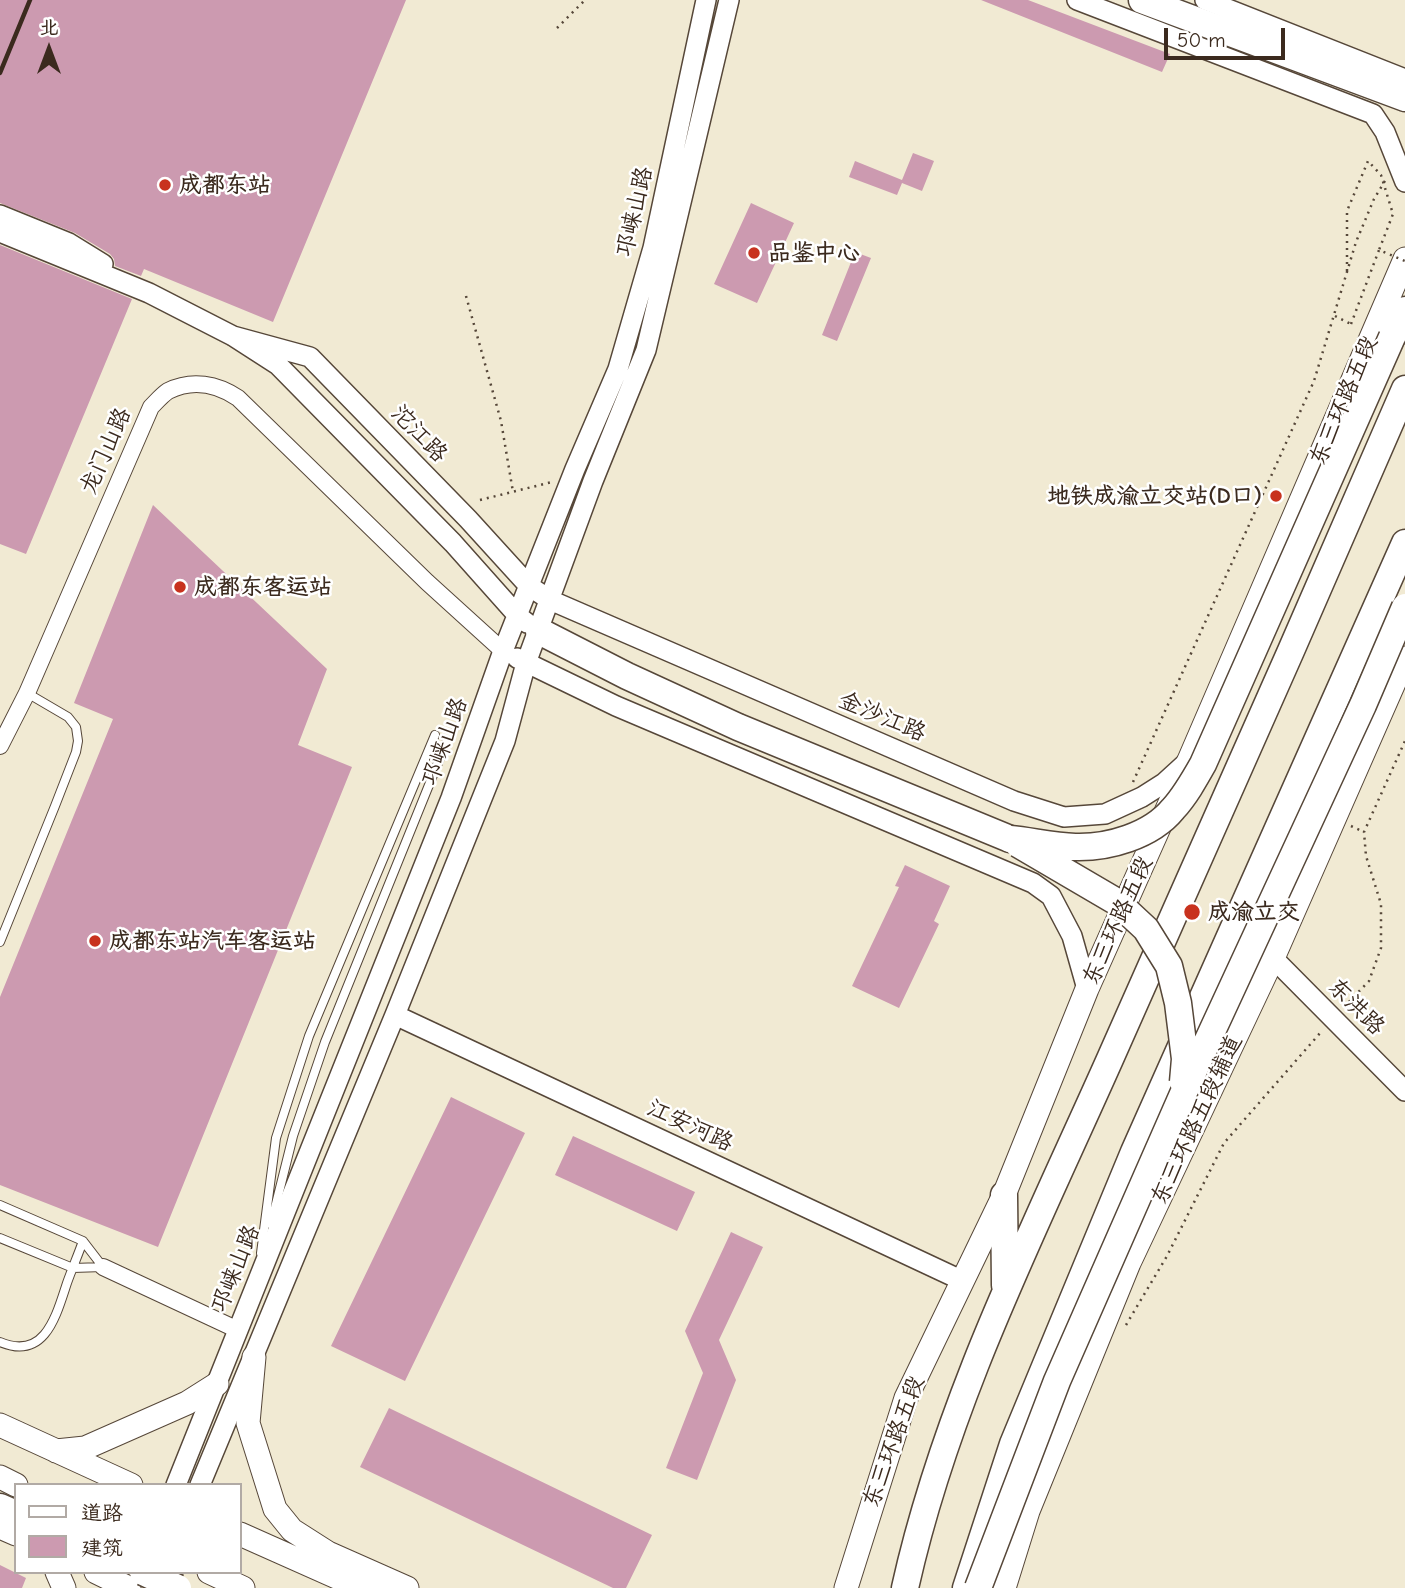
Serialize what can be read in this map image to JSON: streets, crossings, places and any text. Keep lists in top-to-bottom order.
{
  "streets": {
    "highway": ["东三环路五段"],
    "main road": ["东三环路五段辅道"],
    "street": [
      "邛崃山路",
      "沱江路",
      "龙门山路",
      "金沙江路",
      "东洪路",
      "江安河路"
    ]
  },
  "crossings": [
    ["邛崃山路", "沱江路"],
    ["邛崃山路", "龙门山路"],
    ["邛崃山路", "金沙江路"],
    ["邛崃山路", "江安河路"],
    ["东三环路五段", "金沙江路"],
    ["东三环路五段", "江安河路"],
    ["沱江路", "金沙江路"],
    ["东洪路", "东三环路五段辅道"]
  ],
  "places": [
    "成都东站",
    "品鉴中心",
    "地铁成渝立交站(D口)",
    "成都东客运站",
    "成渝立交",
    "成都东站汽车客运站"
  ],
  "legend": ["道路", "建筑"],
  "scale_bar": "50 m",
  "north": "top"
}
